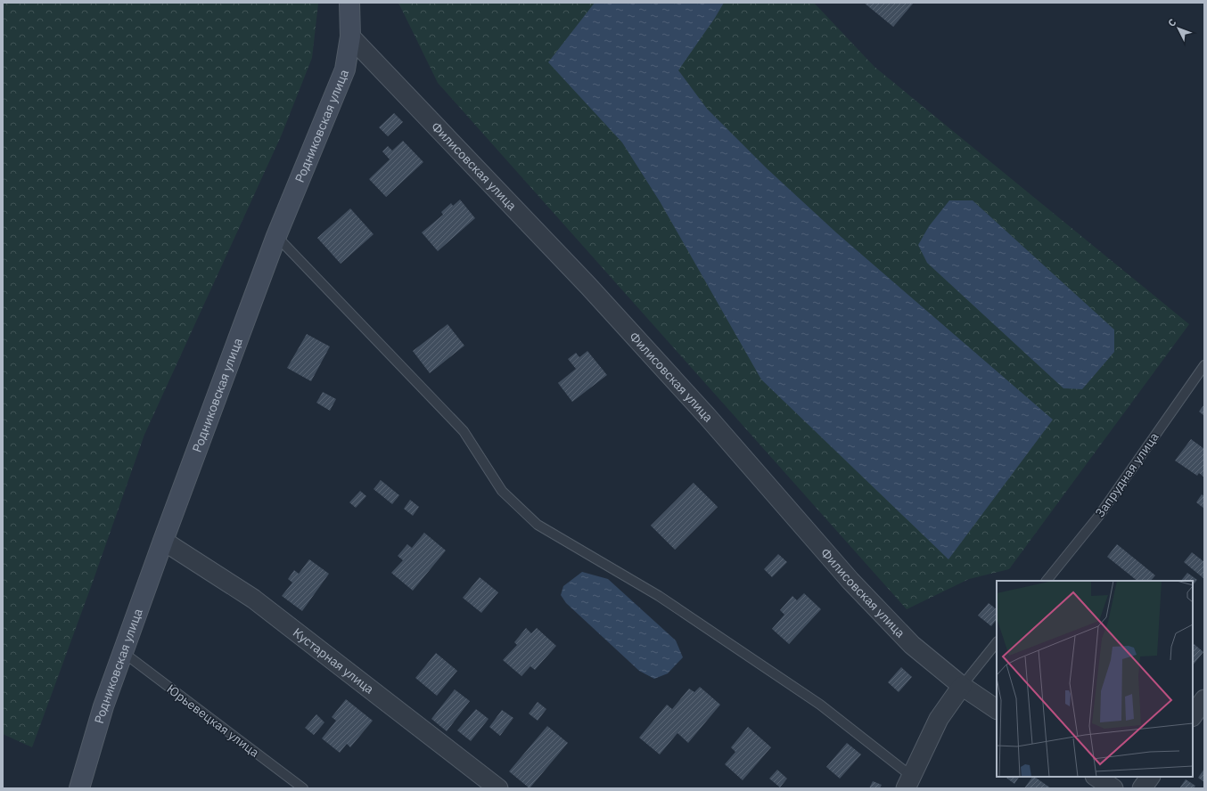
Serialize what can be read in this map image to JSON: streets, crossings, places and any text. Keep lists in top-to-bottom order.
{
  "streets": {
    "main road": ["Родниковская улица"],
    "street": ["Филисовская улица", "Кустарная улица"],
    "lane": ["Запрудная улица", "Юрьевецкая улица"]
  },
  "crossings": [
    ["Родниковская улица", "Филисовская улица"],
    ["Родниковская улица", "Кустарная улица"],
    ["Родниковская улица", "Юрьевецкая улица"]
  ],
  "north": "top left"
}
